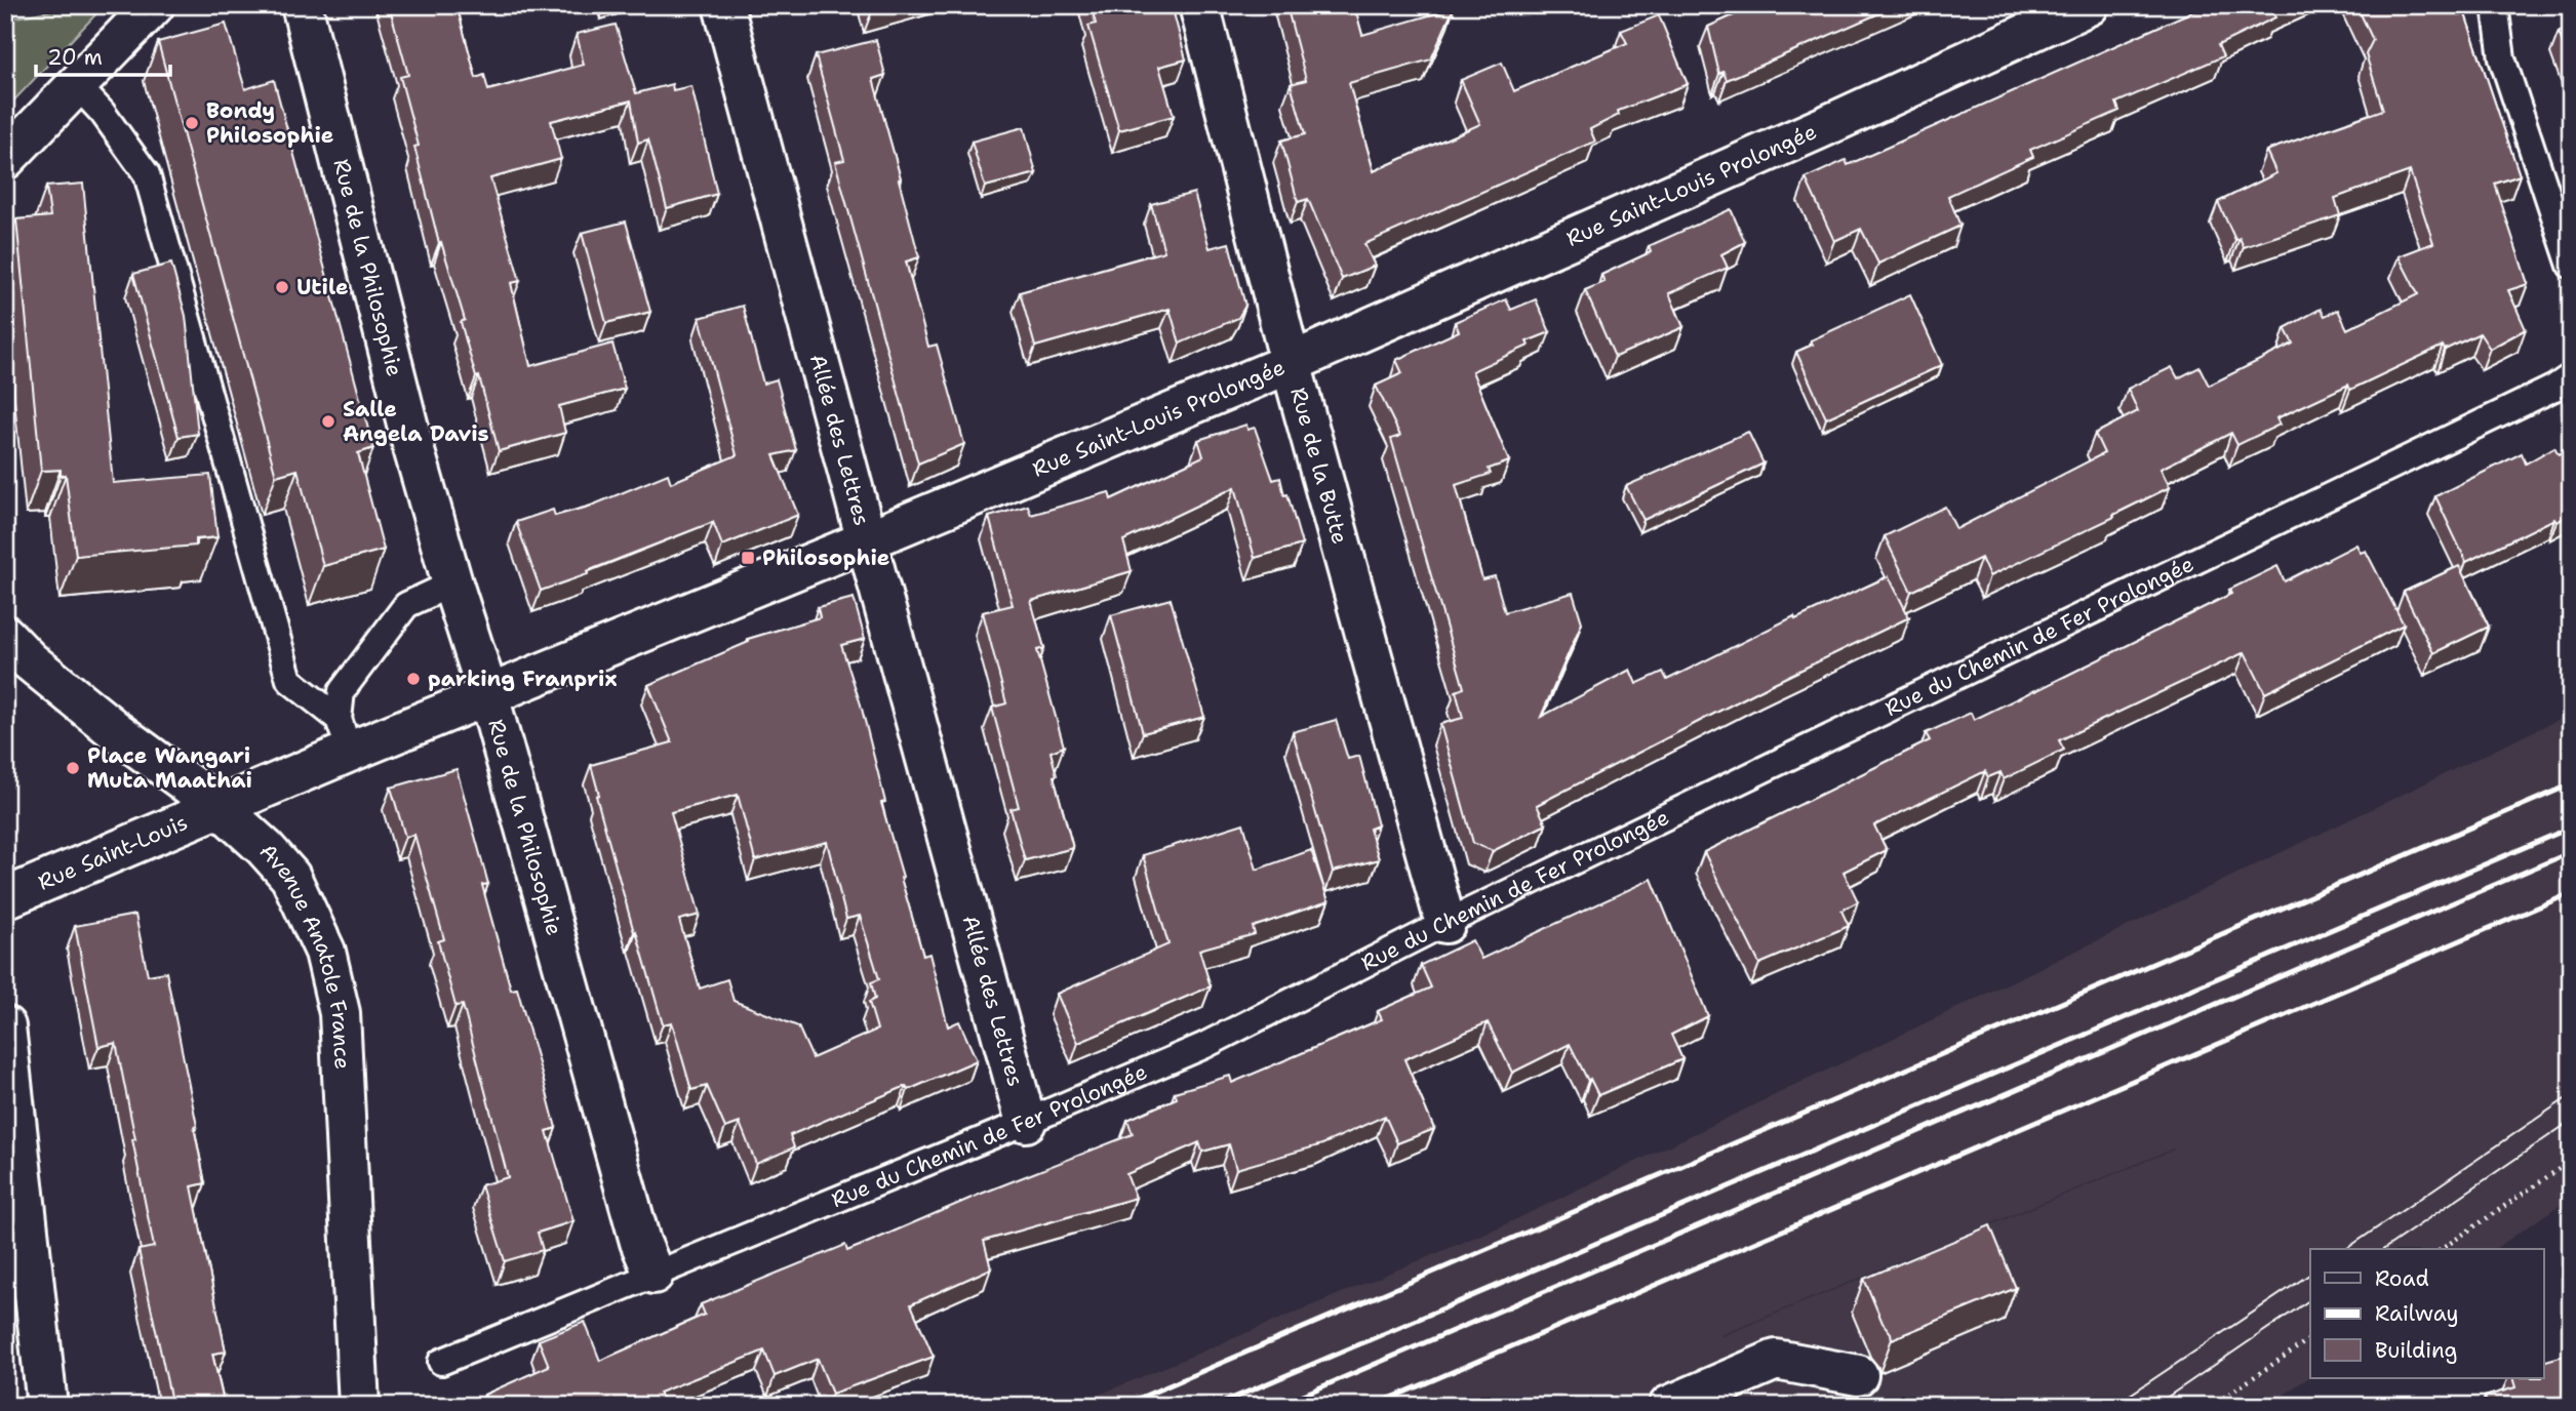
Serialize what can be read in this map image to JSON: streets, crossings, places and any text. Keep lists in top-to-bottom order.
{
  "streets": {
    "street": [
      "Rue Saint-Louis Prolongée",
      "Rue de la Philosophie",
      "Allée des Lettres",
      "Rue de la Butte",
      "Rue Saint-Louis",
      "Avenue Anatole France"
    ],
    "lane": ["Rue du Chemin de Fer Prolongée"]
  },
  "crossings": [
    ["Rue Saint-Louis Prolongée", "Rue de la Philosophie"],
    ["Rue Saint-Louis Prolongée", "Allée des Lettres"],
    ["Rue Saint-Louis Prolongée", "Rue de la Butte"],
    ["Rue Saint-Louis Prolongée", "Rue Saint-Louis"],
    ["Rue Saint-Louis Prolongée", "Avenue Anatole France"],
    ["Rue de la Philosophie", "Rue du Chemin de Fer Prolongée"],
    ["Allée des Lettres", "Rue du Chemin de Fer Prolongée"],
    ["Rue de la Butte", "Rue du Chemin de Fer Prolongée"],
    ["Rue Saint-Louis", "Avenue Anatole France"]
  ],
  "places": {
    "other": [
      "Bondy Philosophie",
      "Utile",
      "Salle Angela Davis",
      "parking Franprix",
      "Place Wangari Muta Maathai"
    ],
    "transit": ["Philosophie"]
  },
  "legend": ["Road", "Railway", "Building"],
  "scale_bar": "20 m"
}
